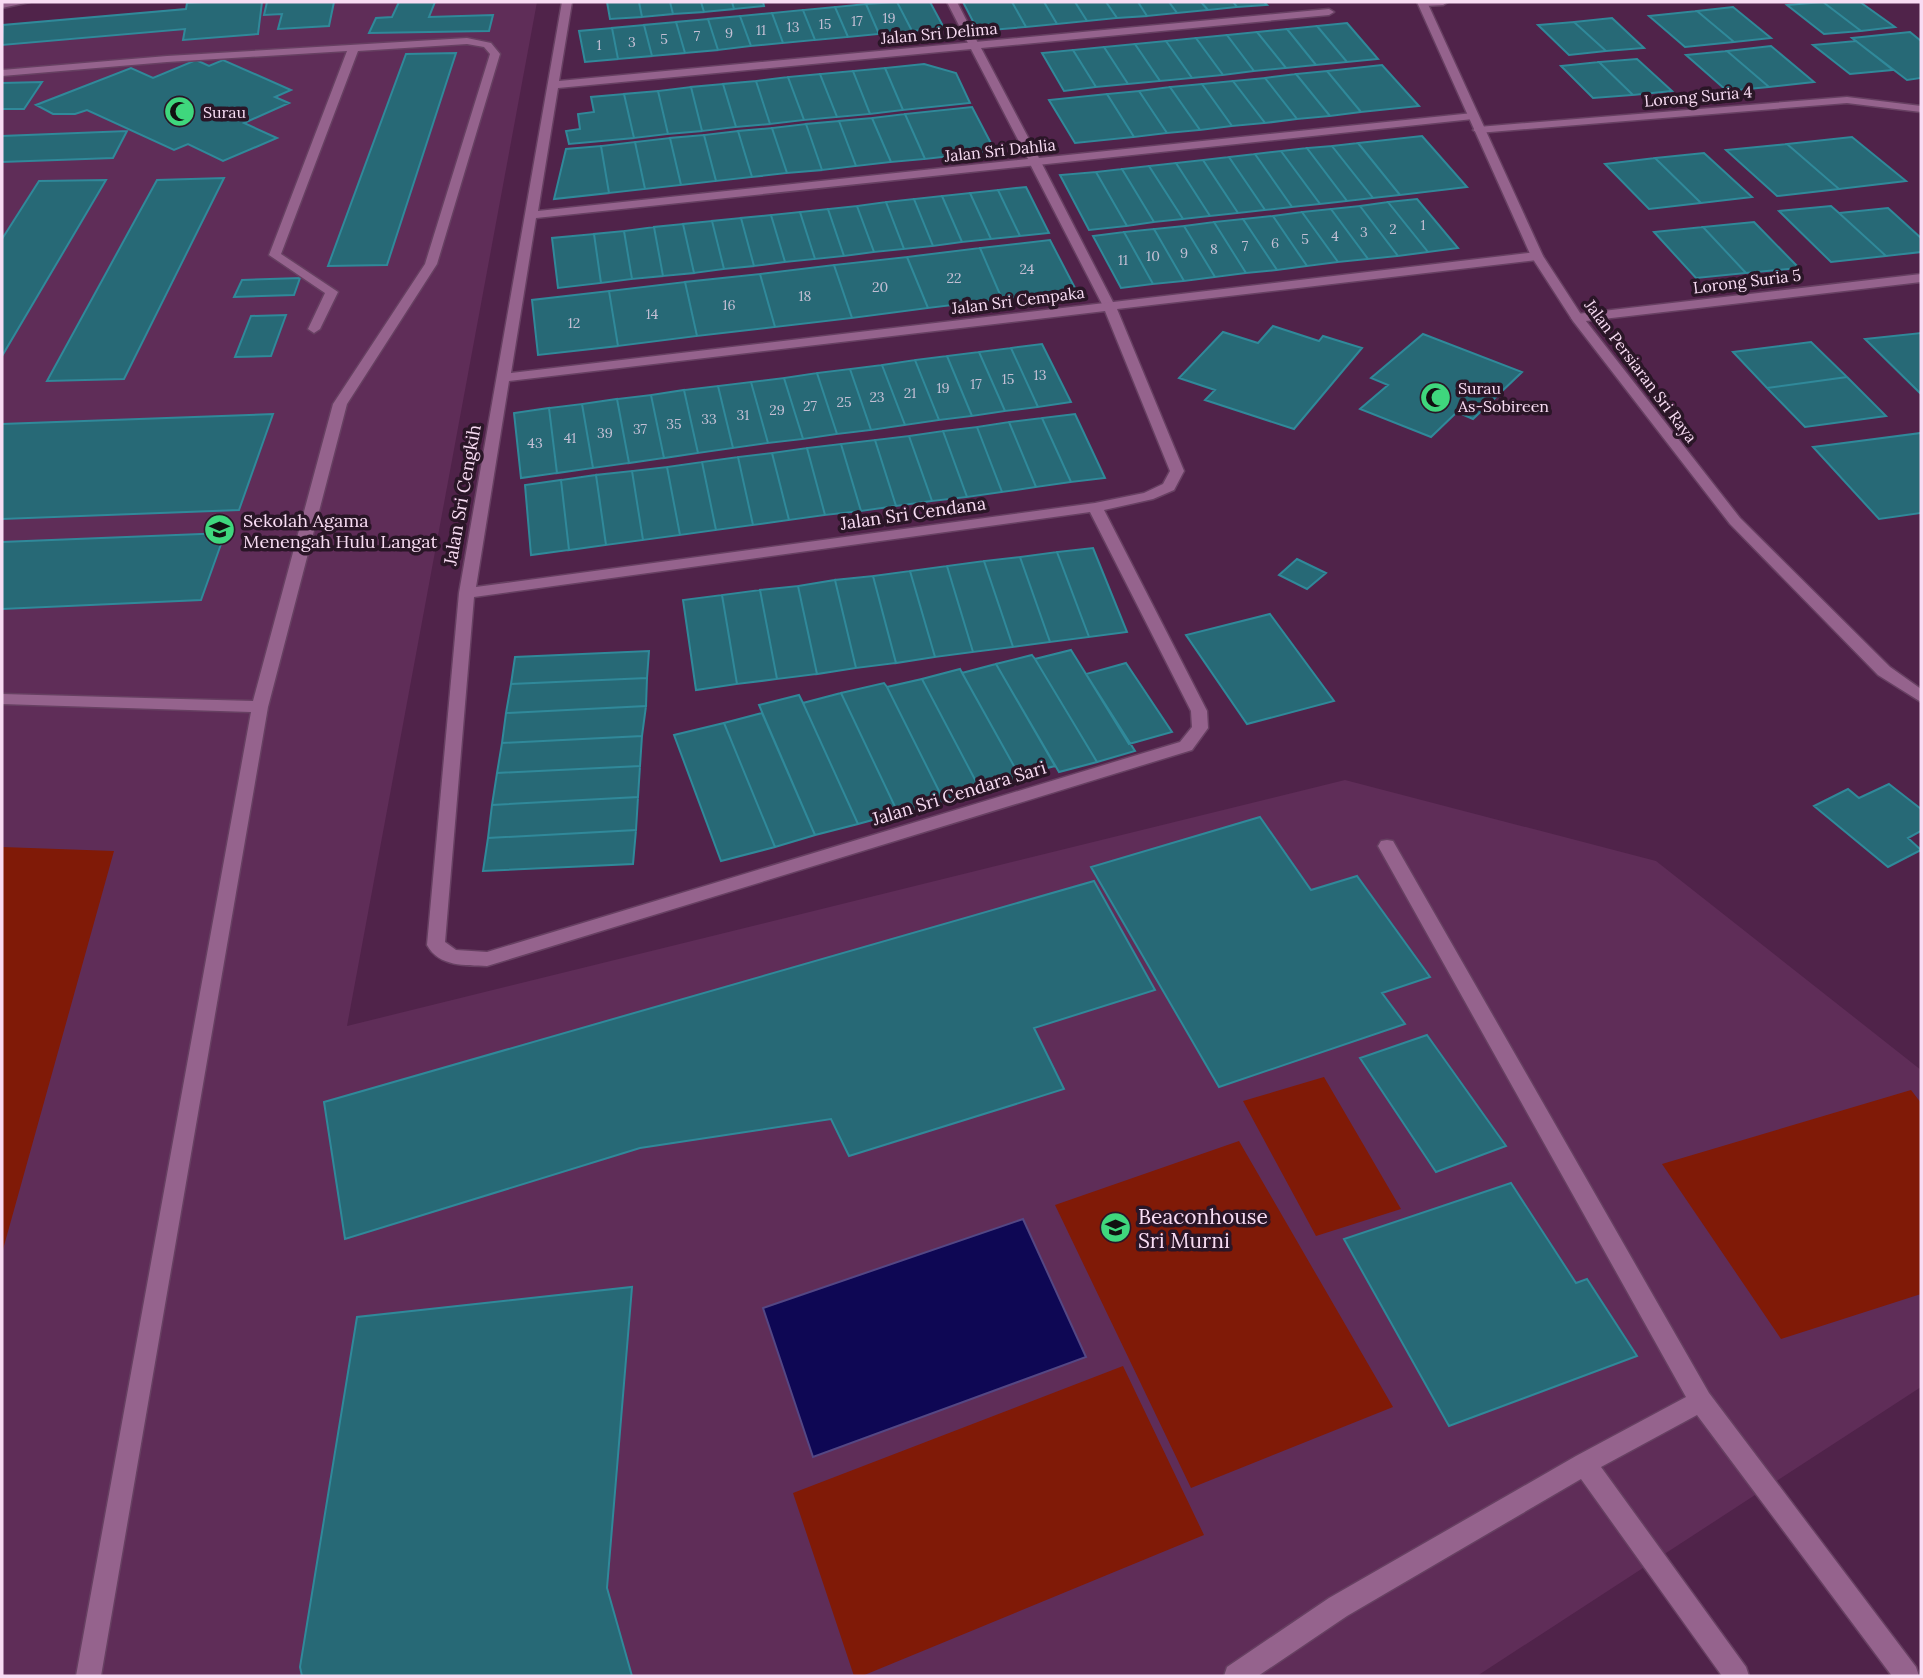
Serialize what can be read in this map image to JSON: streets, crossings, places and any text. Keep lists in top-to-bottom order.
{
  "streets": {
    "street": [
      "Jalan Sri Delima",
      "Lorong Suria 4",
      "Jalan Sri Dahlia",
      "Lorong Suria 5",
      "Jalan Sri Cempaka",
      "Jalan Persiaran Sri Raya",
      "Jalan Sri Cengkih",
      "Jalan Sri Cendana",
      "Jalan Sri Cendara Sari"
    ]
  },
  "crossings": [
    ["Jalan Sri Delima", "Jalan Sri Cengkih"],
    ["Jalan Sri Delima", "Jalan Sri Cendana"],
    ["Lorong Suria 4", "Jalan Persiaran Sri Raya"],
    ["Jalan Sri Dahlia", "Jalan Persiaran Sri Raya"],
    ["Jalan Sri Dahlia", "Jalan Sri Cengkih"],
    ["Jalan Sri Dahlia", "Jalan Sri Cendana"],
    ["Lorong Suria 5", "Jalan Persiaran Sri Raya"],
    ["Jalan Sri Cempaka", "Jalan Persiaran Sri Raya"],
    ["Jalan Sri Cempaka", "Jalan Sri Cengkih"],
    ["Jalan Sri Cempaka", "Jalan Sri Cendana"],
    ["Jalan Sri Cengkih", "Jalan Sri Cendana"],
    ["Jalan Sri Cengkih", "Jalan Sri Cendara Sari"],
    ["Jalan Sri Cendana", "Jalan Sri Cendara Sari"]
  ],
  "places": {
    "mosque": ["Surau", "Surau As-Sobireen"],
    "school or university": ["Sekolah Agama Menengah Hulu Langat", "Beaconhouse Sri Murni"]
  },
  "house_numbers": [
    "19",
    "17",
    "15",
    "13",
    "11",
    "9",
    "7",
    "5",
    "3",
    "1",
    "1",
    "2",
    "3",
    "4",
    "5",
    "6",
    "7",
    "8",
    "9",
    "10",
    "11",
    "24",
    "22",
    "20",
    "18",
    "16",
    "14",
    "12",
    "13",
    "15",
    "17",
    "19",
    "21",
    "23",
    "25",
    "27",
    "29",
    "31",
    "33",
    "35",
    "37",
    "39",
    "41",
    "43"
  ]
}
